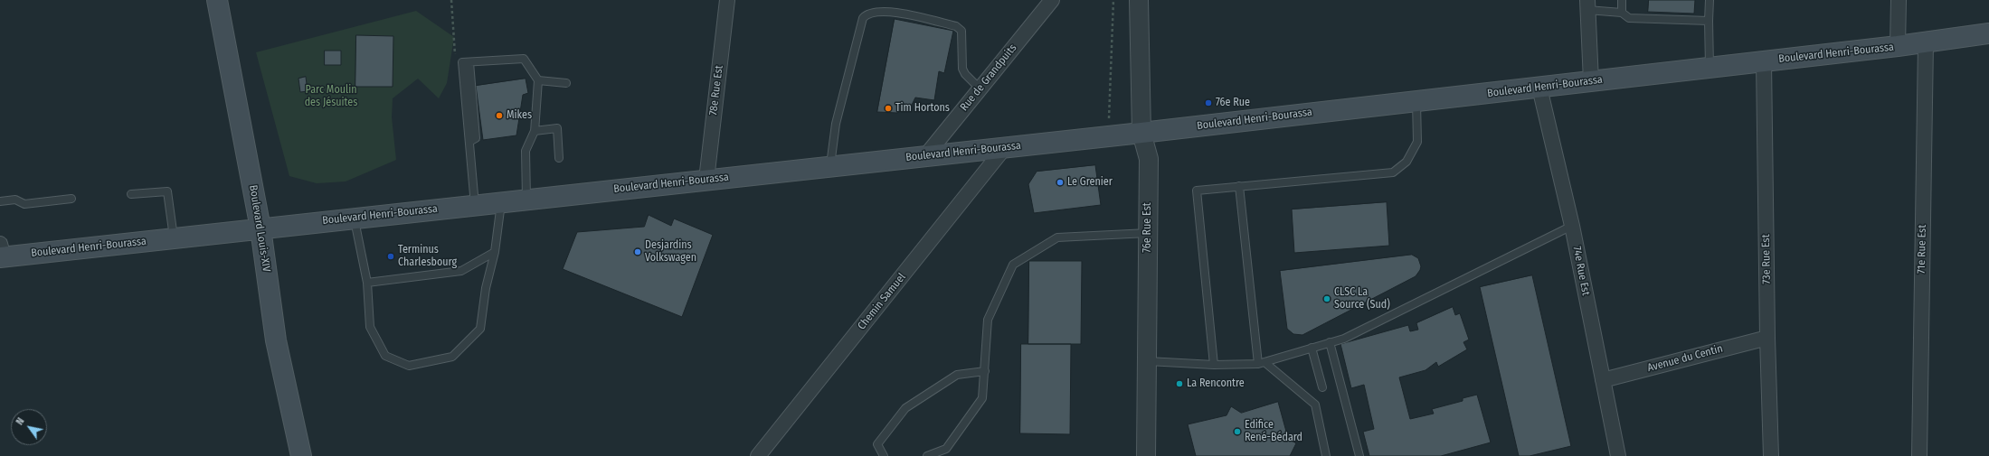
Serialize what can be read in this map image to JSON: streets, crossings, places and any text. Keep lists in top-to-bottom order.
{
  "streets": {
    "main road": ["Boulevard Henri-Bourassa", "Boulevard Louis-XIV"],
    "street": [
      "Rue de Grandpuits",
      "78e Rue Est",
      "76e Rue Est",
      "71e Rue Est",
      "73e Rue Est",
      "74e Rue Est",
      "Chemin Samuel",
      "Avenue du Centin"
    ]
  },
  "crossings": [
    ["Boulevard Henri-Bourassa", "Rue de Grandpuits"],
    ["Boulevard Henri-Bourassa", "78e Rue Est"],
    ["Boulevard Henri-Bourassa", "76e Rue Est"],
    ["Boulevard Henri-Bourassa", "Boulevard Louis-XIV"],
    ["Boulevard Henri-Bourassa", "71e Rue Est"],
    ["Boulevard Henri-Bourassa", "73e Rue Est"],
    ["Boulevard Henri-Bourassa", "74e Rue Est"],
    ["Boulevard Henri-Bourassa", "Chemin Samuel"],
    ["73e Rue Est", "Avenue du Centin"],
    ["74e Rue Est", "Avenue du Centin"]
  ],
  "parks": ["Parc Moulin des Jésuites"],
  "places": [
    "76e Rue",
    "Tim Hortons",
    "Mikes",
    "Le Grenier",
    "Desjardins Volkswagen",
    "Terminus Charlesbourg",
    "CLSC La Source (Sud)",
    "La Rencontre",
    "Edifice René-Bédard"
  ],
  "north": "top left"
}
